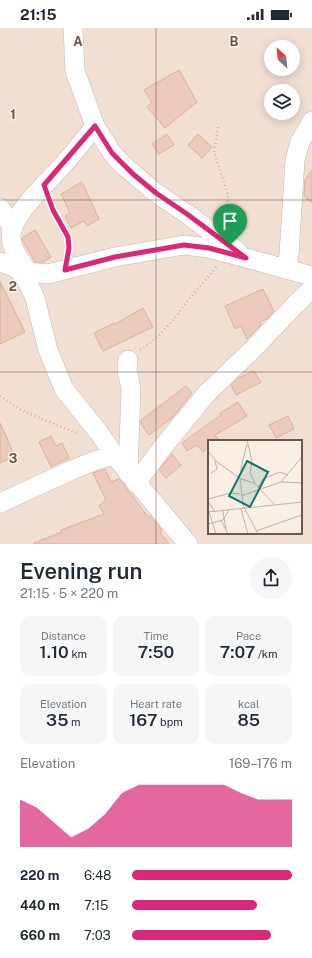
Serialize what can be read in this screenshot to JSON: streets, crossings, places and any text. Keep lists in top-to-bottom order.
{
  "north": "top left",
  "page": {
    "status": "21:15",
    "heading": ["Evening run", "21:15 · 5 × 220 m"],
    "stats": [
      ["Distance", "1.10 km"],
      ["Time", "7:50"],
      ["Pace", "7:07 /km"],
      ["Elevation", "35 m"],
      ["Heart rate", "167 bpm"],
      ["kcal", "85"]
    ],
    "chart": ["Elevation", "169–176 m"],
    "list": [
      {
        "name": "220 m",
        "note": "6:48"
      },
      {
        "name": "440 m",
        "note": "7:15"
      },
      {
        "name": "660 m",
        "note": "7:03"
      }
    ]
  },
  "grid": {
    "columns": ["A", "B"],
    "rows": ["1", "2", "3"]
  }
}
